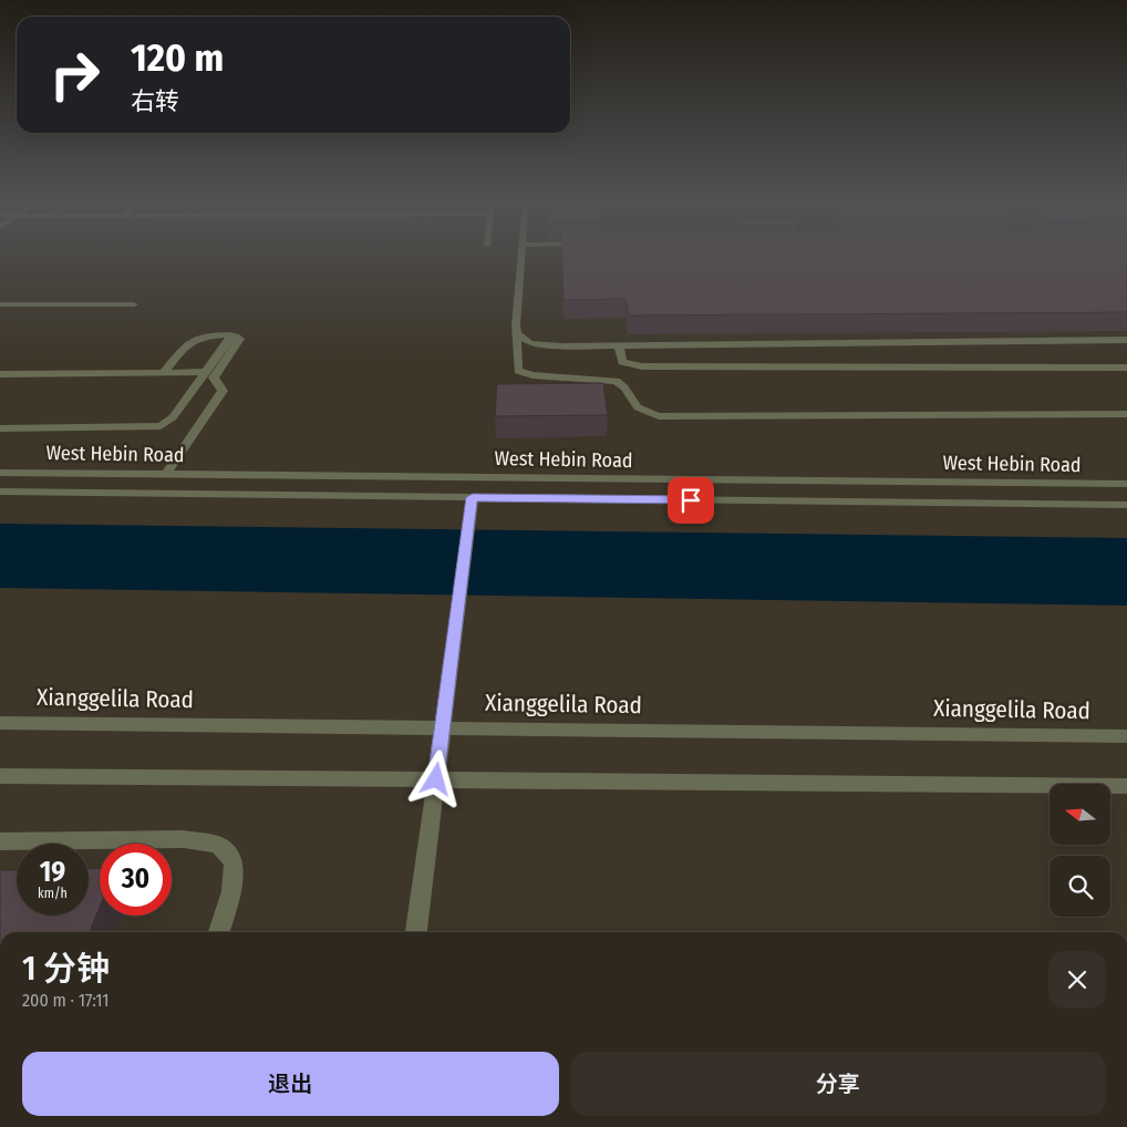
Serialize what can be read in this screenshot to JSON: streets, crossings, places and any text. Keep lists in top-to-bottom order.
{
  "streets": {
    "street": ["West Hebin Road", "Xianggelila Road"]
  },
  "north": "left",
  "page": {
    "turn": ["120 m", "右转"],
    "speed": "19 km/h",
    "limit": "30",
    "heading": ["1 分钟", "200 m · 17:11"],
    "buttons": ["退出", "分享"]
  }
}
